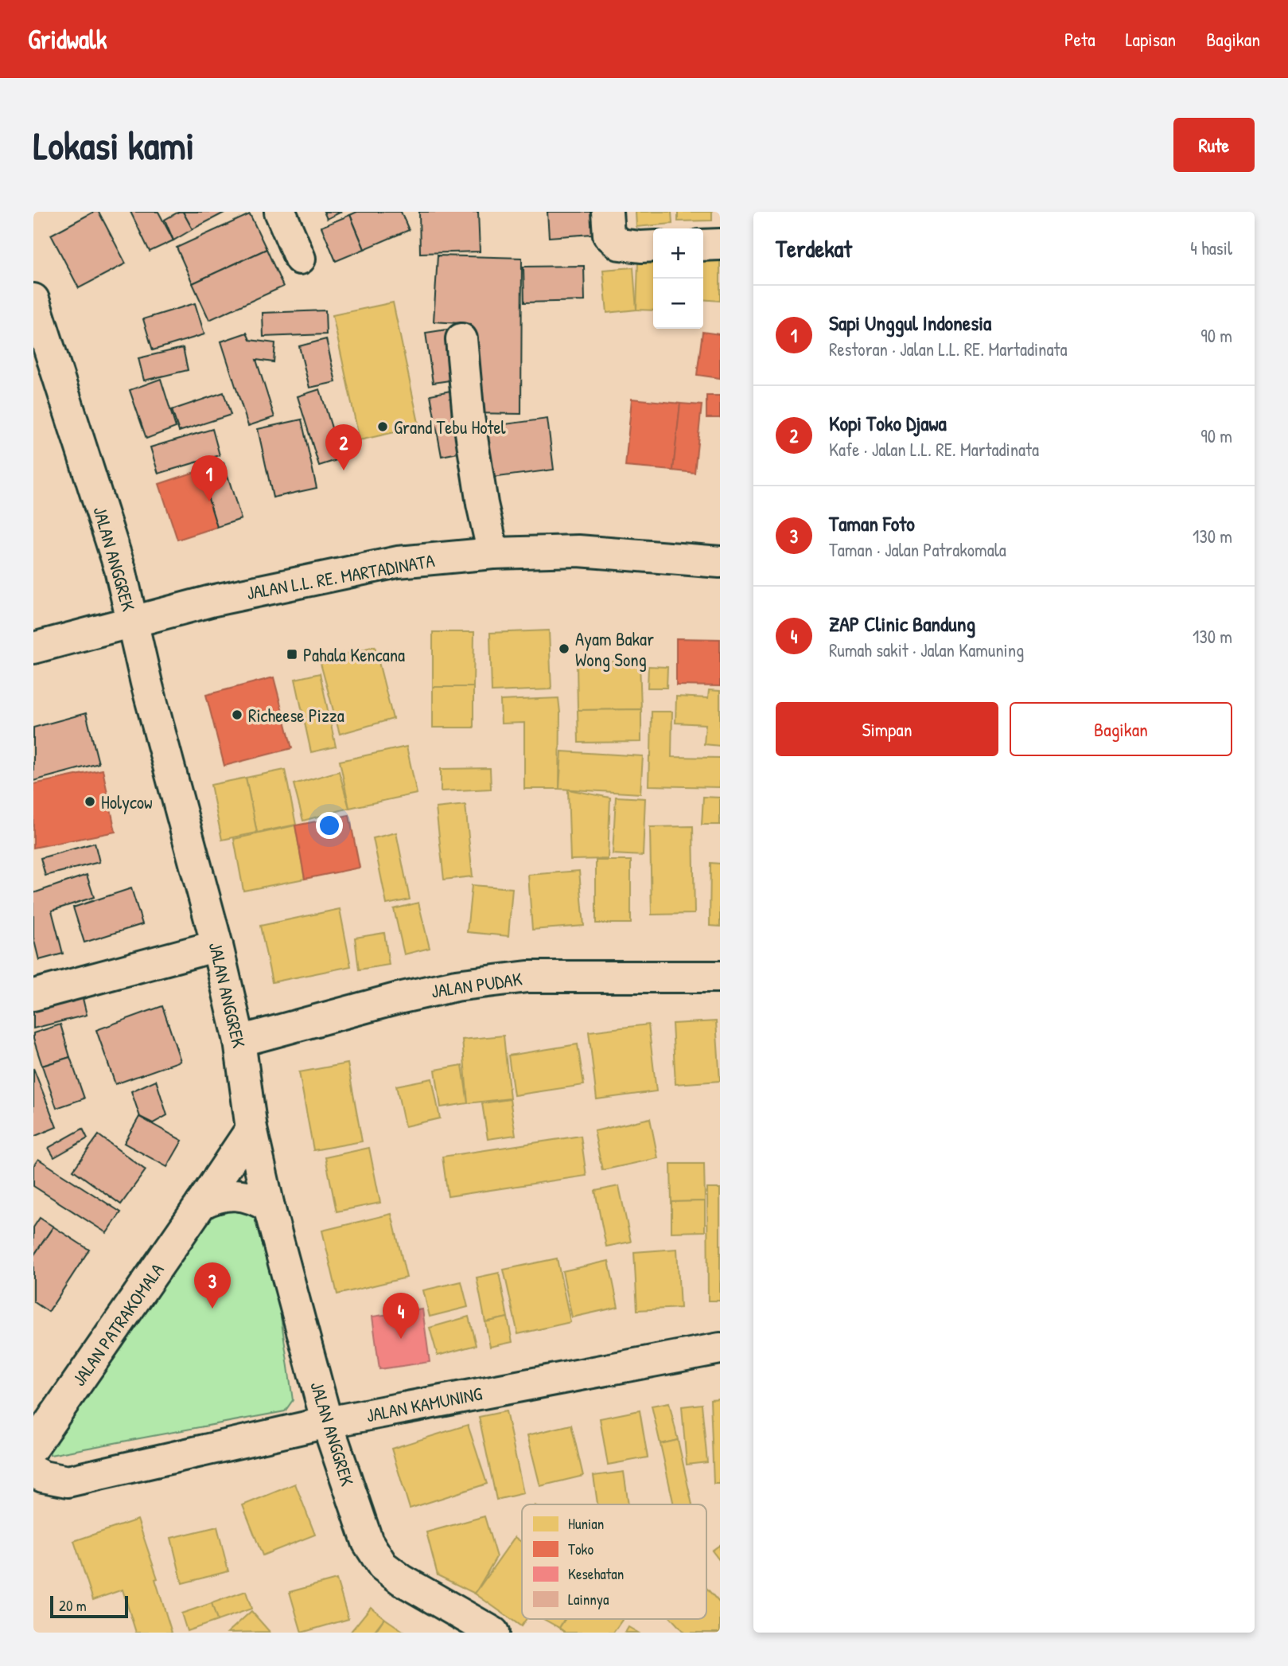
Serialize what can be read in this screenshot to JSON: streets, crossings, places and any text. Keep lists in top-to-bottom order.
{
  "streets": {
    "street": [
      "JALAN ANGGREK",
      "JALAN L.L. RE. MARTADINATA",
      "JALAN PUDAK",
      "JALAN PATRAKOMALA",
      "JALAN KAMUNING"
    ]
  },
  "crossings": [
    ["JALAN ANGGREK", "JALAN L.L. RE. MARTADINATA"],
    ["JALAN ANGGREK", "JALAN PUDAK"],
    ["JALAN ANGGREK", "JALAN PATRAKOMALA"],
    ["JALAN ANGGREK", "JALAN KAMUNING"]
  ],
  "places": {
    "other": [
      "Grand Tebu Hotel",
      "Ayam Bakar Wong Song",
      "Richeese Pizza",
      "Holycow"
    ],
    "transit": ["Pahala Kencana"]
  },
  "legend": [
    "Hunian",
    "Toko",
    "Kesehatan",
    "Lainnya"
  ],
  "scale_bar": "20 m",
  "page": {
    "header": "Gridwalk",
    "nav": ["Peta", "Lapisan", "Bagikan"],
    "buttons": [
      "Rute",
      ["Simpan", "Bagikan"]
    ],
    "title": "Lokasi kami",
    "heading": ["Terdekat", "4 hasil"],
    "map_buttons": ["+", "−"],
    "list": [
      {
        "mark": "1",
        "name": "Sapi Unggul Indonesia",
        "note": "Restoran · Jalan L.L. RE. Martadinata",
        "value": "90 m"
      },
      {
        "mark": "2",
        "name": "Kopi Toko Djawa",
        "note": "Kafe · Jalan L.L. RE. Martadinata",
        "value": "90 m"
      },
      {
        "mark": "3",
        "name": "Taman Foto",
        "note": "Taman · Jalan Patrakomala",
        "value": "130 m"
      },
      {
        "mark": "4",
        "name": "ZAP Clinic Bandung",
        "note": "Rumah sakit · Jalan Kamuning",
        "value": "130 m"
      }
    ],
    "pins": [
      "2",
      "1",
      "3",
      "4"
    ],
    "scale": "20 m"
  }
}
